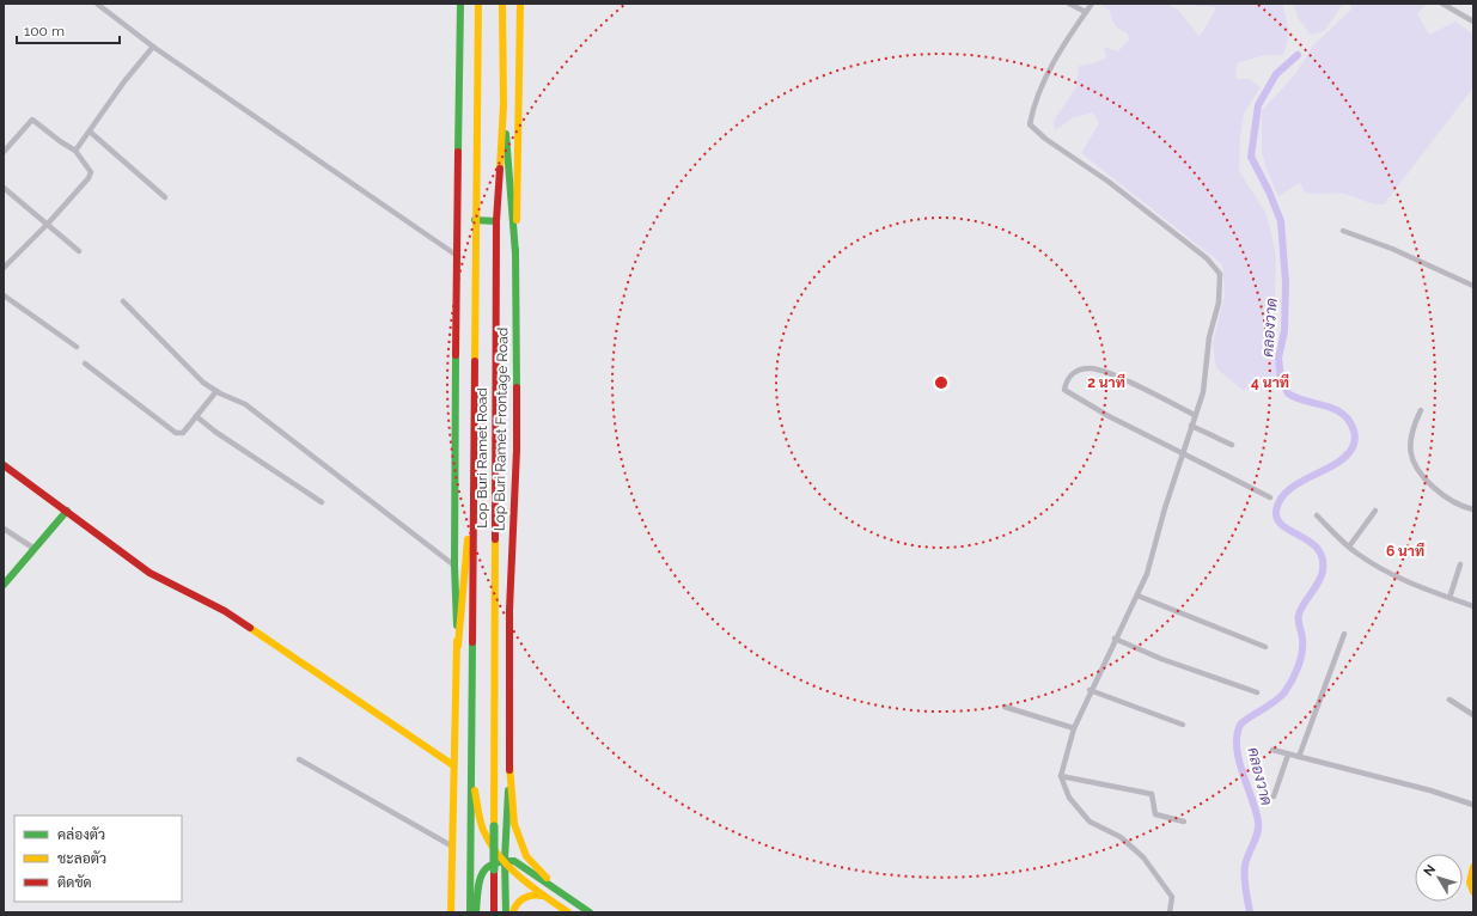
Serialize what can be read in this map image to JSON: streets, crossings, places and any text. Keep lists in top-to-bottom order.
{
  "streets": {
    "main road": ["Lop Buri Ramet Frontage Road", "Lop Buri Ramet Road"]
  },
  "water": ["คลองวาด"],
  "legend": ["คล่องตัว", "ชะลอตัว", "ติดขัด"],
  "scale_bar": "100 m",
  "north": "top left",
  "rings": ["2 นาที", "4 นาที", "6 นาที"]
}
